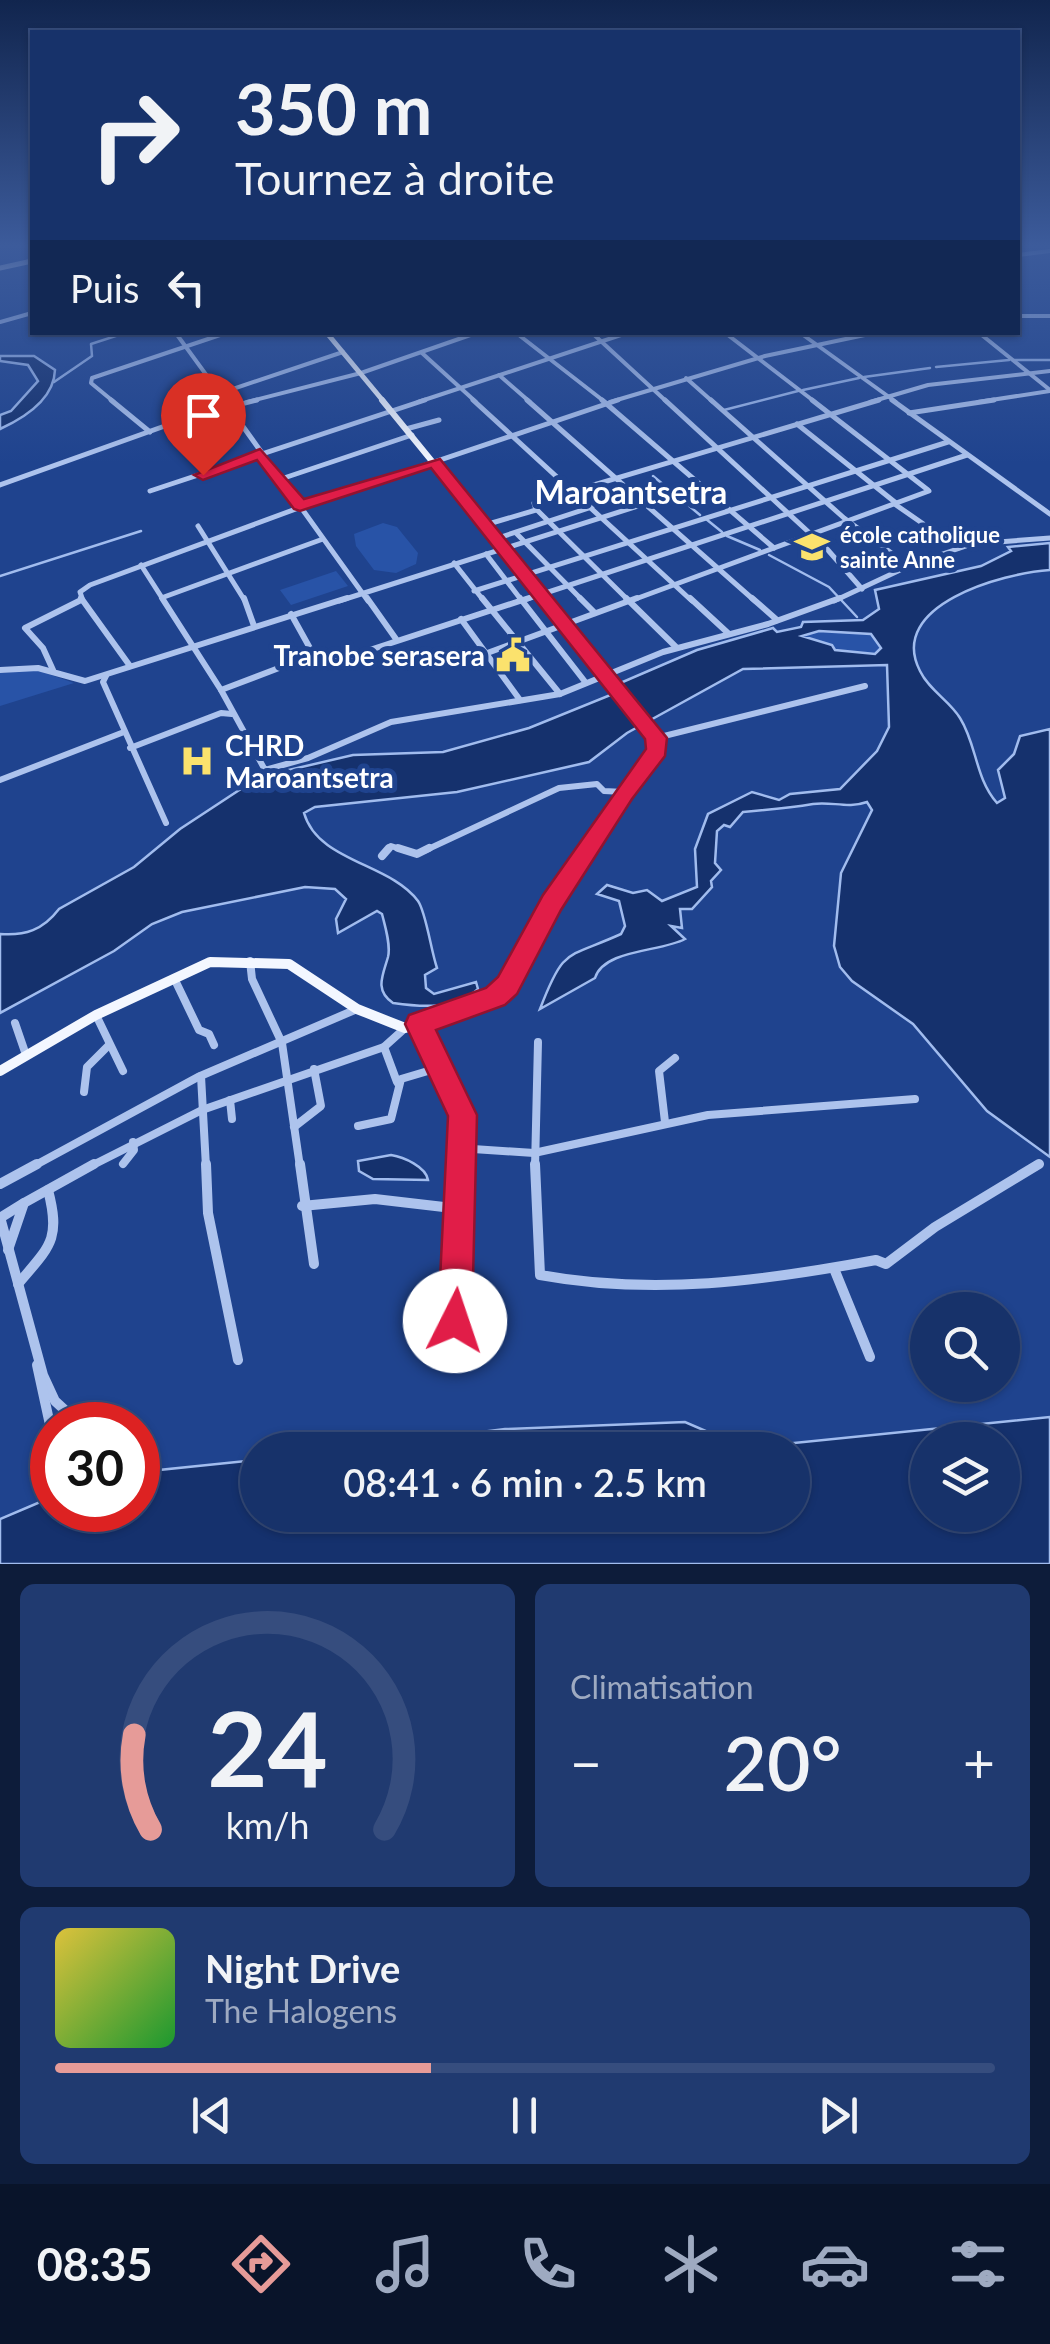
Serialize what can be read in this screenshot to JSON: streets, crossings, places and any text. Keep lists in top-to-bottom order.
{
  "districts": ["Maroantsetra"],
  "places": {
    "school or university": ["école catholique sainte Anne"],
    "public building": ["Tranobe serasera"],
    "hospital": ["CHRD Maroantsetra"]
  },
  "page": {
    "turn": ["350 m", "Tournez à droite"],
    "then": "Puis",
    "limit": "30",
    "trip": "08:41 · 6 min · 2.5 km",
    "tile": "Climatisation",
    "heat": ["−", "20°", "+"],
    "song": ["Night Drive", "The Halogens"],
    "tabs": "08:35",
    "gauge": ["24", "km/h"]
  }
}
